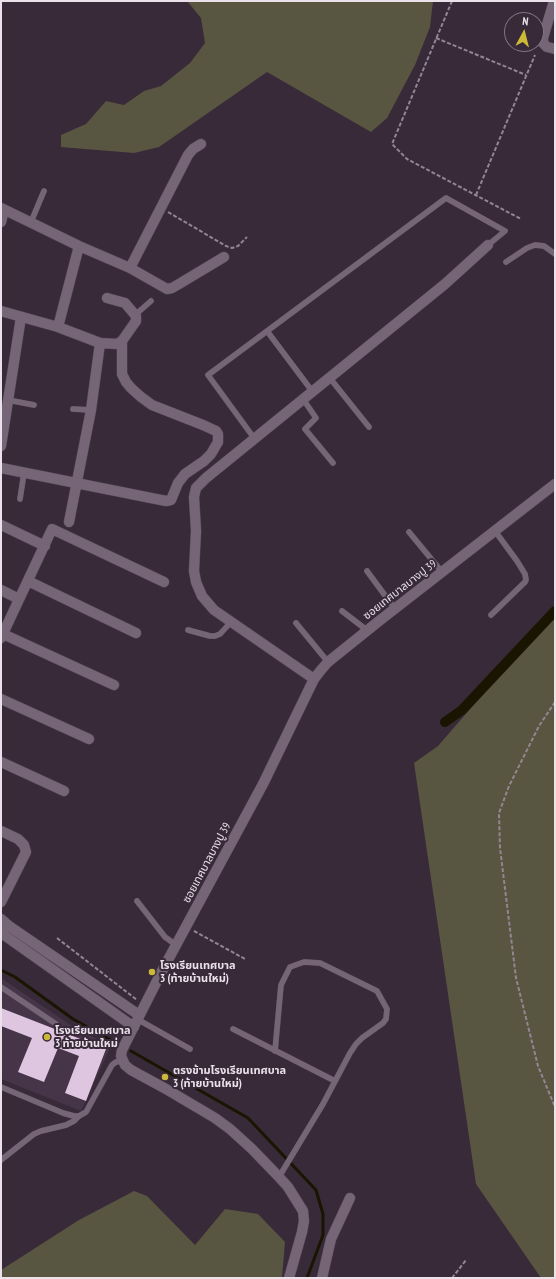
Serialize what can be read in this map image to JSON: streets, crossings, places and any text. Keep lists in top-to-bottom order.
{
  "streets": {
    "street": ["ซอยเทศบาลบางปู 39"]
  },
  "places": ["โรงเรียนเทศบาล 3 (ท้ายบ้านใหม่)", "โรงเรียนเทศบาล 3 ท้ายบ้านใหม่", "ตรงข้ามโรงเรียนเทศบาล 3 (ท้ายบ้านใหม่)"],
  "north": "top"
}
